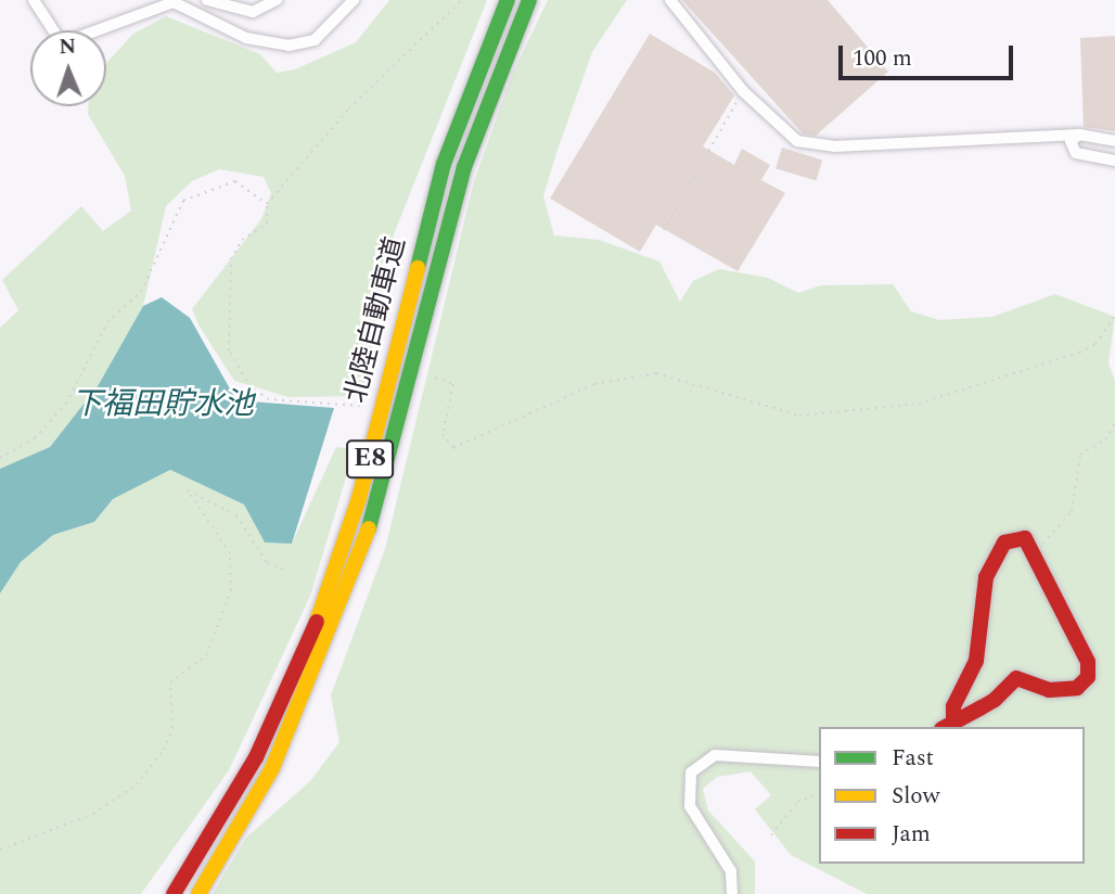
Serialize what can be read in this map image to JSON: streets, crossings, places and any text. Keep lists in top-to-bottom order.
{
  "streets": {
    "main road": ["北陸自動車道", "E8"]
  },
  "water": ["下福田貯水池"],
  "legend": ["Fast", "Slow", "Jam"],
  "scale_bar": "100 m",
  "north": "top"
}
